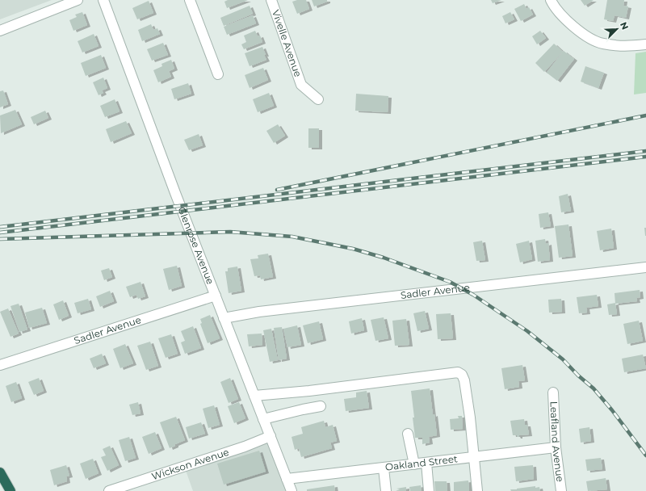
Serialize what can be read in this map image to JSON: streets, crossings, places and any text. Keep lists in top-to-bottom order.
{
  "streets": {
    "street": [
      "Vivelle Avenue",
      "Glenrose Avenue",
      "Sadler Avenue",
      "Leafland Avenue",
      "Oakland Street",
      "Wickson Avenue"
    ]
  },
  "crossings": [
    ["Glenrose Avenue", "Sadler Avenue"],
    ["Glenrose Avenue", "Oakland Street"],
    ["Glenrose Avenue", "Wickson Avenue"],
    ["Leafland Avenue", "Oakland Street"]
  ],
  "north": "top right"
}
